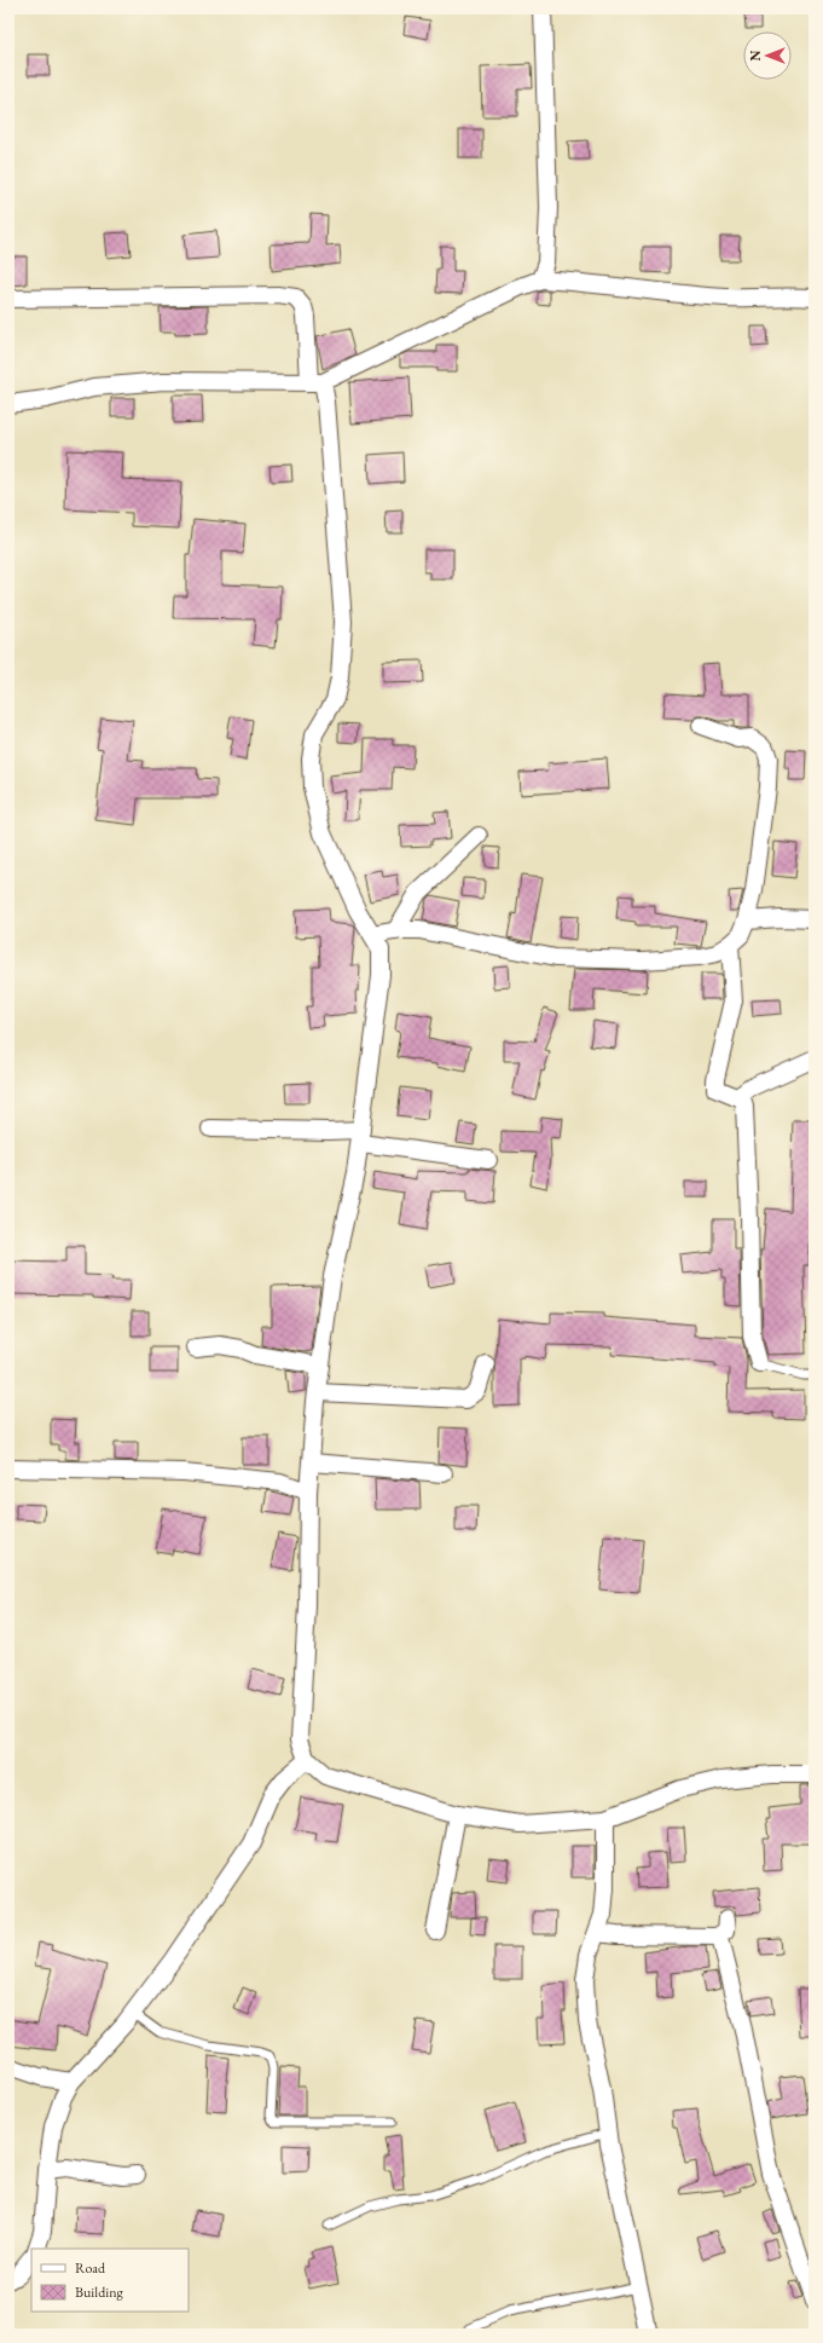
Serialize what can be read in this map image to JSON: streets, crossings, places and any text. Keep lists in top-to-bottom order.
{
  "legend": ["Road", "Building"],
  "north": "left"
}
